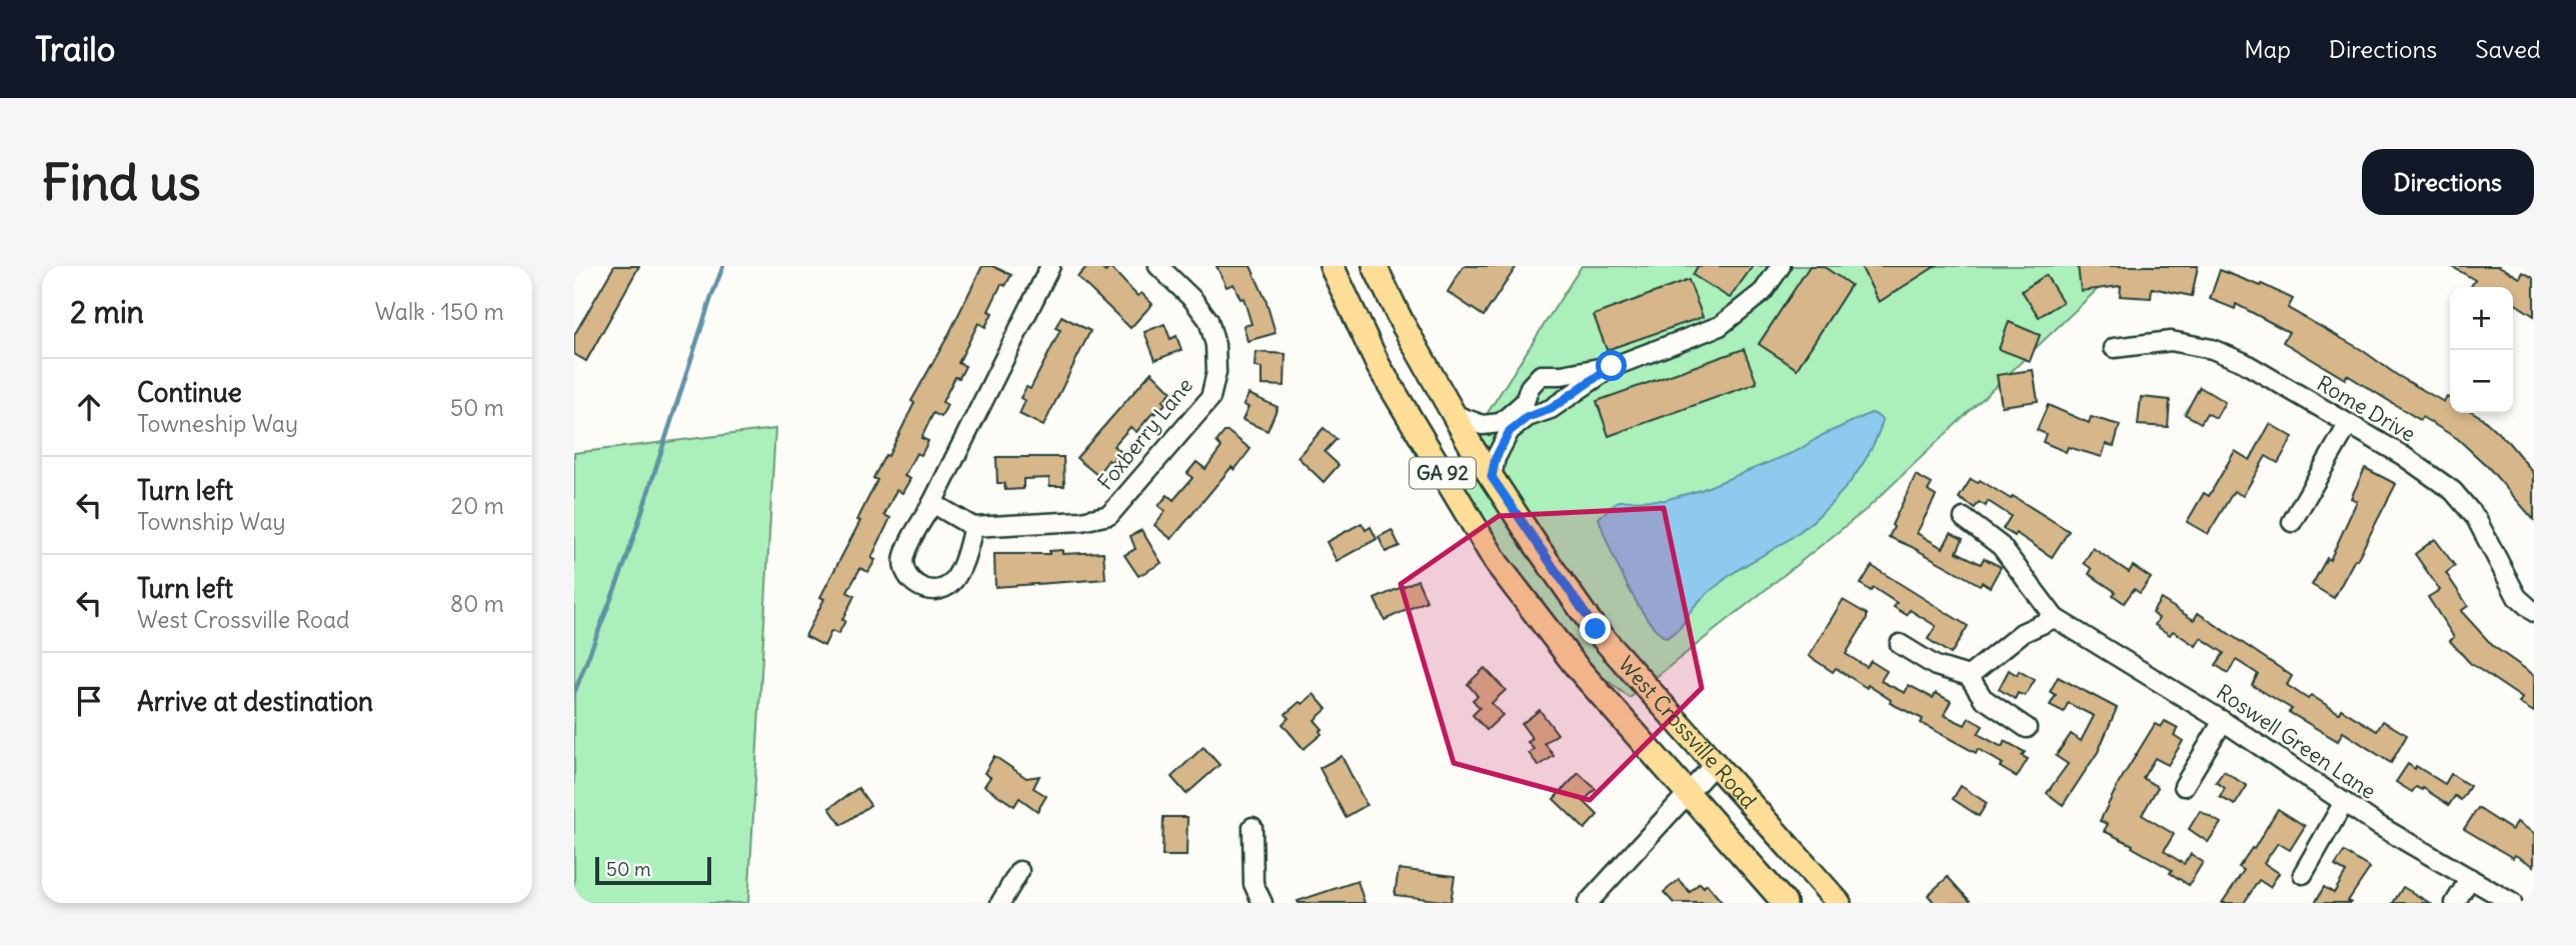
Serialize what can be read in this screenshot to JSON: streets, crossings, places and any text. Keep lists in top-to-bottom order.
{
  "streets": {
    "main road": ["GA 92", "West Crossville Road"],
    "street": ["Rome Drive", "Foxberry Lane", "Roswell Green Lane"]
  },
  "scale_bar": "50 m",
  "page": {
    "header": "Trailo",
    "nav": ["Map", "Directions", "Saved"],
    "buttons": "Directions",
    "title": "Find us",
    "heading": ["2 min", "Walk · 150 m"],
    "map_buttons": ["+", "−"],
    "list": [
      ["Continue", "Towneship Way", "50 m"],
      ["Turn left", "Township Way", "20 m"],
      ["Turn left", "West Crossville Road", "80 m"],
      "Arrive at destination"
    ],
    "scale": "50 m"
  }
}
